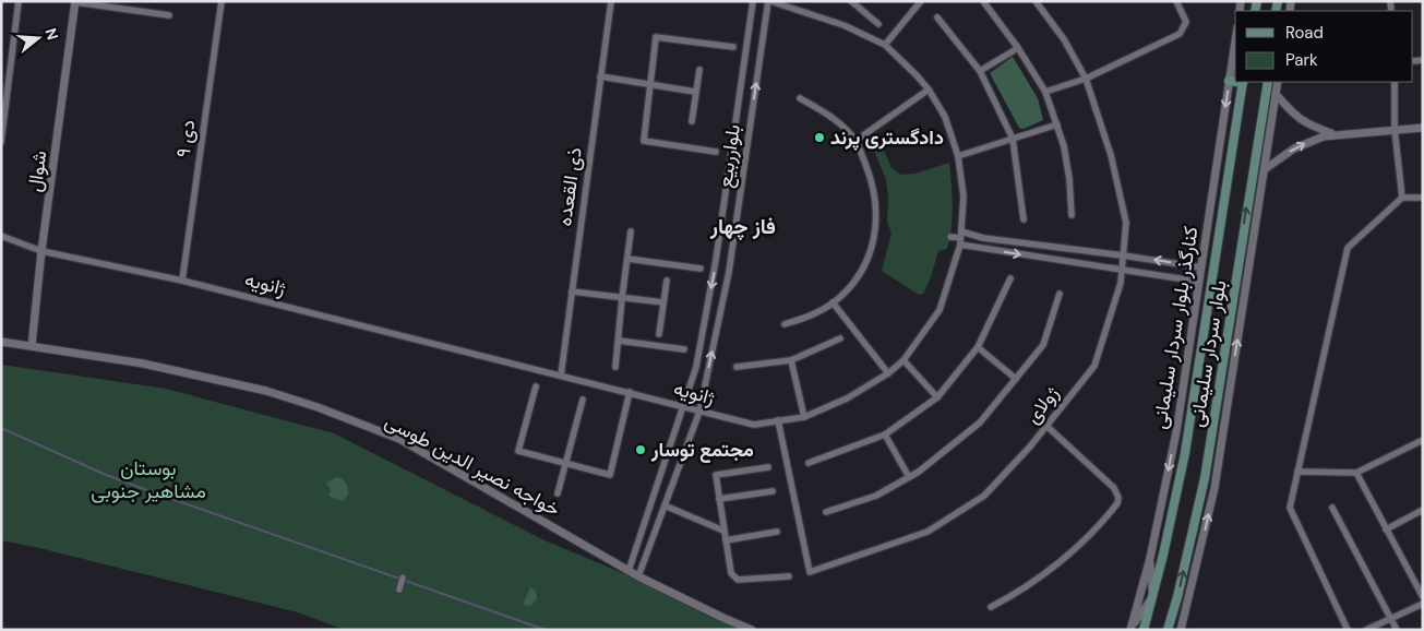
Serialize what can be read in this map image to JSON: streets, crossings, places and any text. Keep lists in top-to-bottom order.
{
  "streets": {
    "main road": ["بلوار سردار سلیمانی"],
    "street": [
      "۹ دی",
      "بلوارربیع",
      "شوال",
      "ذی القعده",
      "ژانویه",
      "کنارگذر بلوار سردار سلیمانی",
      "ژولای",
      "خواجه نصیر الدین طوسی"
    ]
  },
  "crossings": [
    ["۹ دی", "ژانویه"],
    ["بلوارربیع", "ژانویه"],
    ["بلوارربیع", "خواجه نصیر الدین طوسی"],
    ["شوال", "ژانویه"],
    ["شوال", "خواجه نصیر الدین طوسی"],
    ["ذی القعده", "ژانویه"],
    ["ژانویه", "ژولای"]
  ],
  "districts": ["فاز چهار"],
  "parks": ["بوستان مشاهیر جنوبی"],
  "places": ["دادگستری پرند", "مجتمع توسار"],
  "legend": ["Road", "Park"],
  "north": "right"
}
